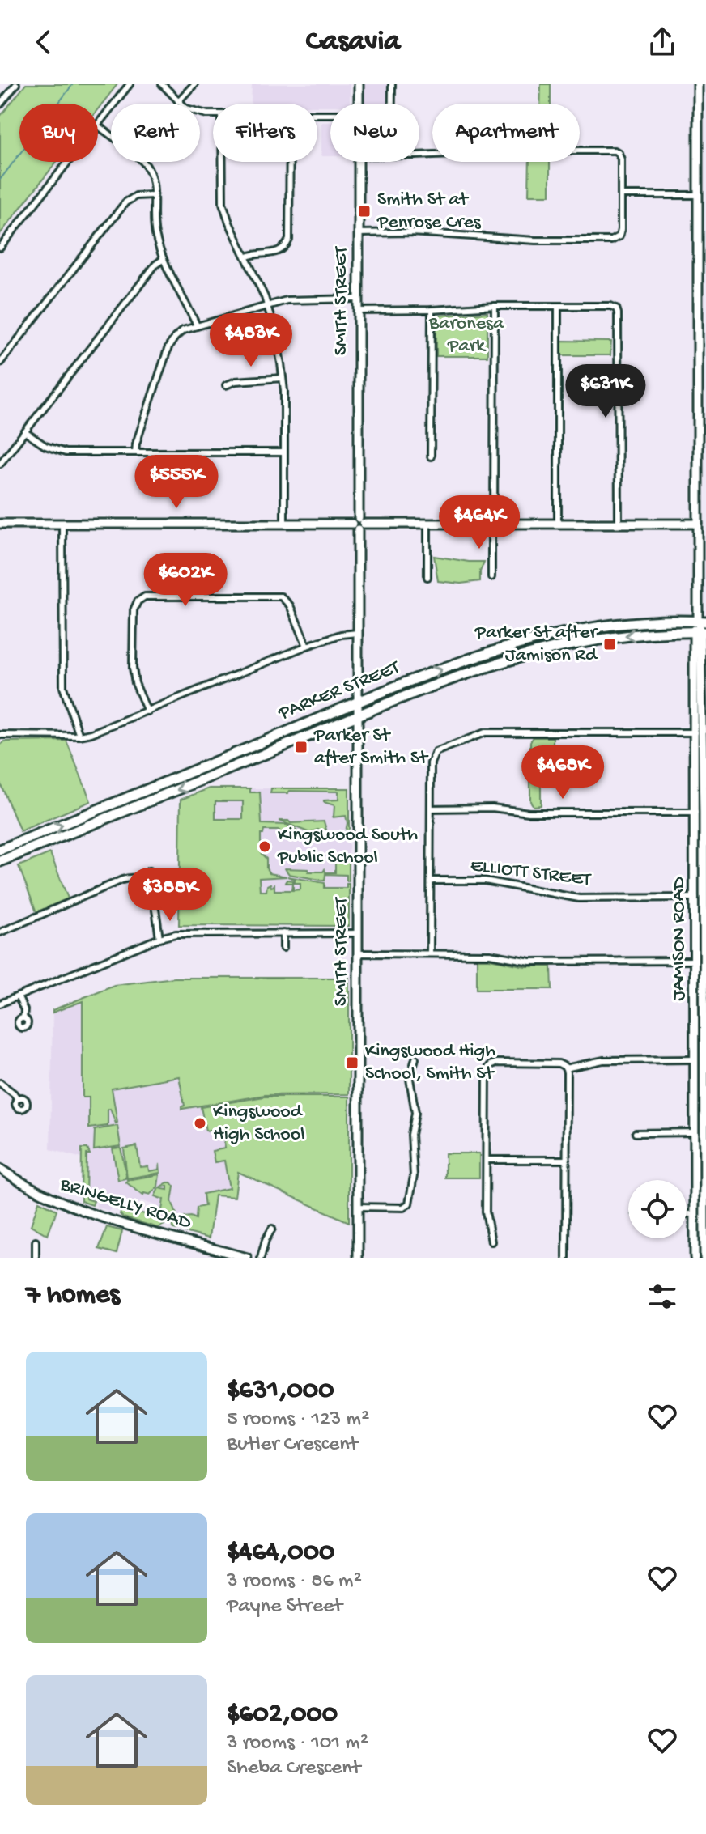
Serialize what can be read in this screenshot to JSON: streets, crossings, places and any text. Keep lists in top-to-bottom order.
{
  "streets": {
    "highway": ["PARKER STREET"],
    "street": [
      "SMITH STREET",
      "ELLIOTT STREET",
      "JAMISON ROAD",
      "BRINGELLY ROAD"
    ]
  },
  "crossings": [
    ["SMITH STREET", "PARKER STREET"],
    ["PARKER STREET", "JAMISON ROAD"],
    ["ELLIOTT STREET", "JAMISON ROAD"]
  ],
  "parks": ["Baronesa Park"],
  "places": {
    "transit": [
      "Smith St at Penrose Cres",
      "Parker St after Jamison Rd",
      "Parker St after Smith St",
      "Kingswood High School, Smith St"
    ],
    "other": ["Kingswood South Public School", "Kingswood High School"]
  },
  "page": {
    "header": "Casavia",
    "chip": [
      "Buy",
      "Rent",
      "Filters",
      "New",
      "Apartment"
    ],
    "price": [
      "$483K",
      "$631K",
      "$555K",
      "$464K",
      "$602K",
      "$468K",
      "$388K"
    ],
    "heading": "7 homes",
    "list": [
      {
        "name": "$631,000",
        "note": "5 rooms · 123 m² · Butler Crescent"
      },
      {
        "name": "$464,000",
        "note": "3 rooms · 86 m² · Payne Street"
      },
      {
        "name": "$602,000",
        "note": "3 rooms · 101 m² · Sheba Crescent"
      }
    ]
  }
}
